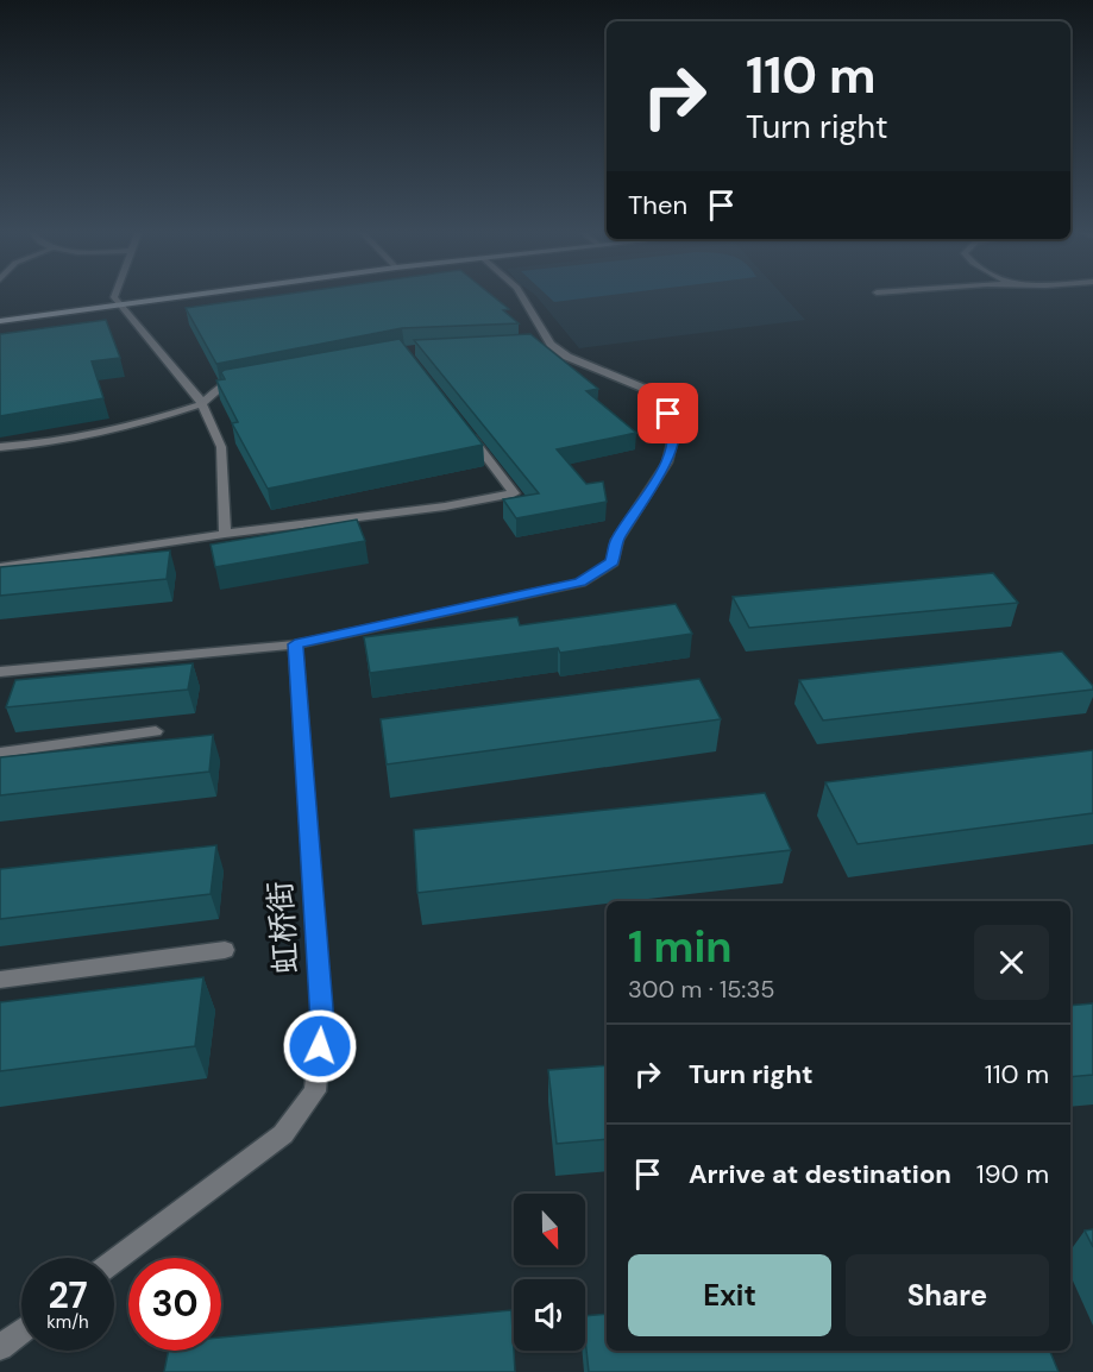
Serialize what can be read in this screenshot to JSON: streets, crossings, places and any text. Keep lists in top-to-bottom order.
{
  "streets": {
    "street": ["虹桥街"]
  },
  "north": "bottom",
  "page": {
    "turn": ["110 m", "Turn right"],
    "then": "Then",
    "heading": ["1 min", "300 m · 15:35"],
    "list": [
      {
        "name": "Turn right",
        "value": "110 m"
      },
      {
        "name": "Arrive at destination",
        "value": "190 m"
      }
    ],
    "buttons": ["Exit", "Share"],
    "speed": "27 km/h",
    "limit": "30"
  }
}
